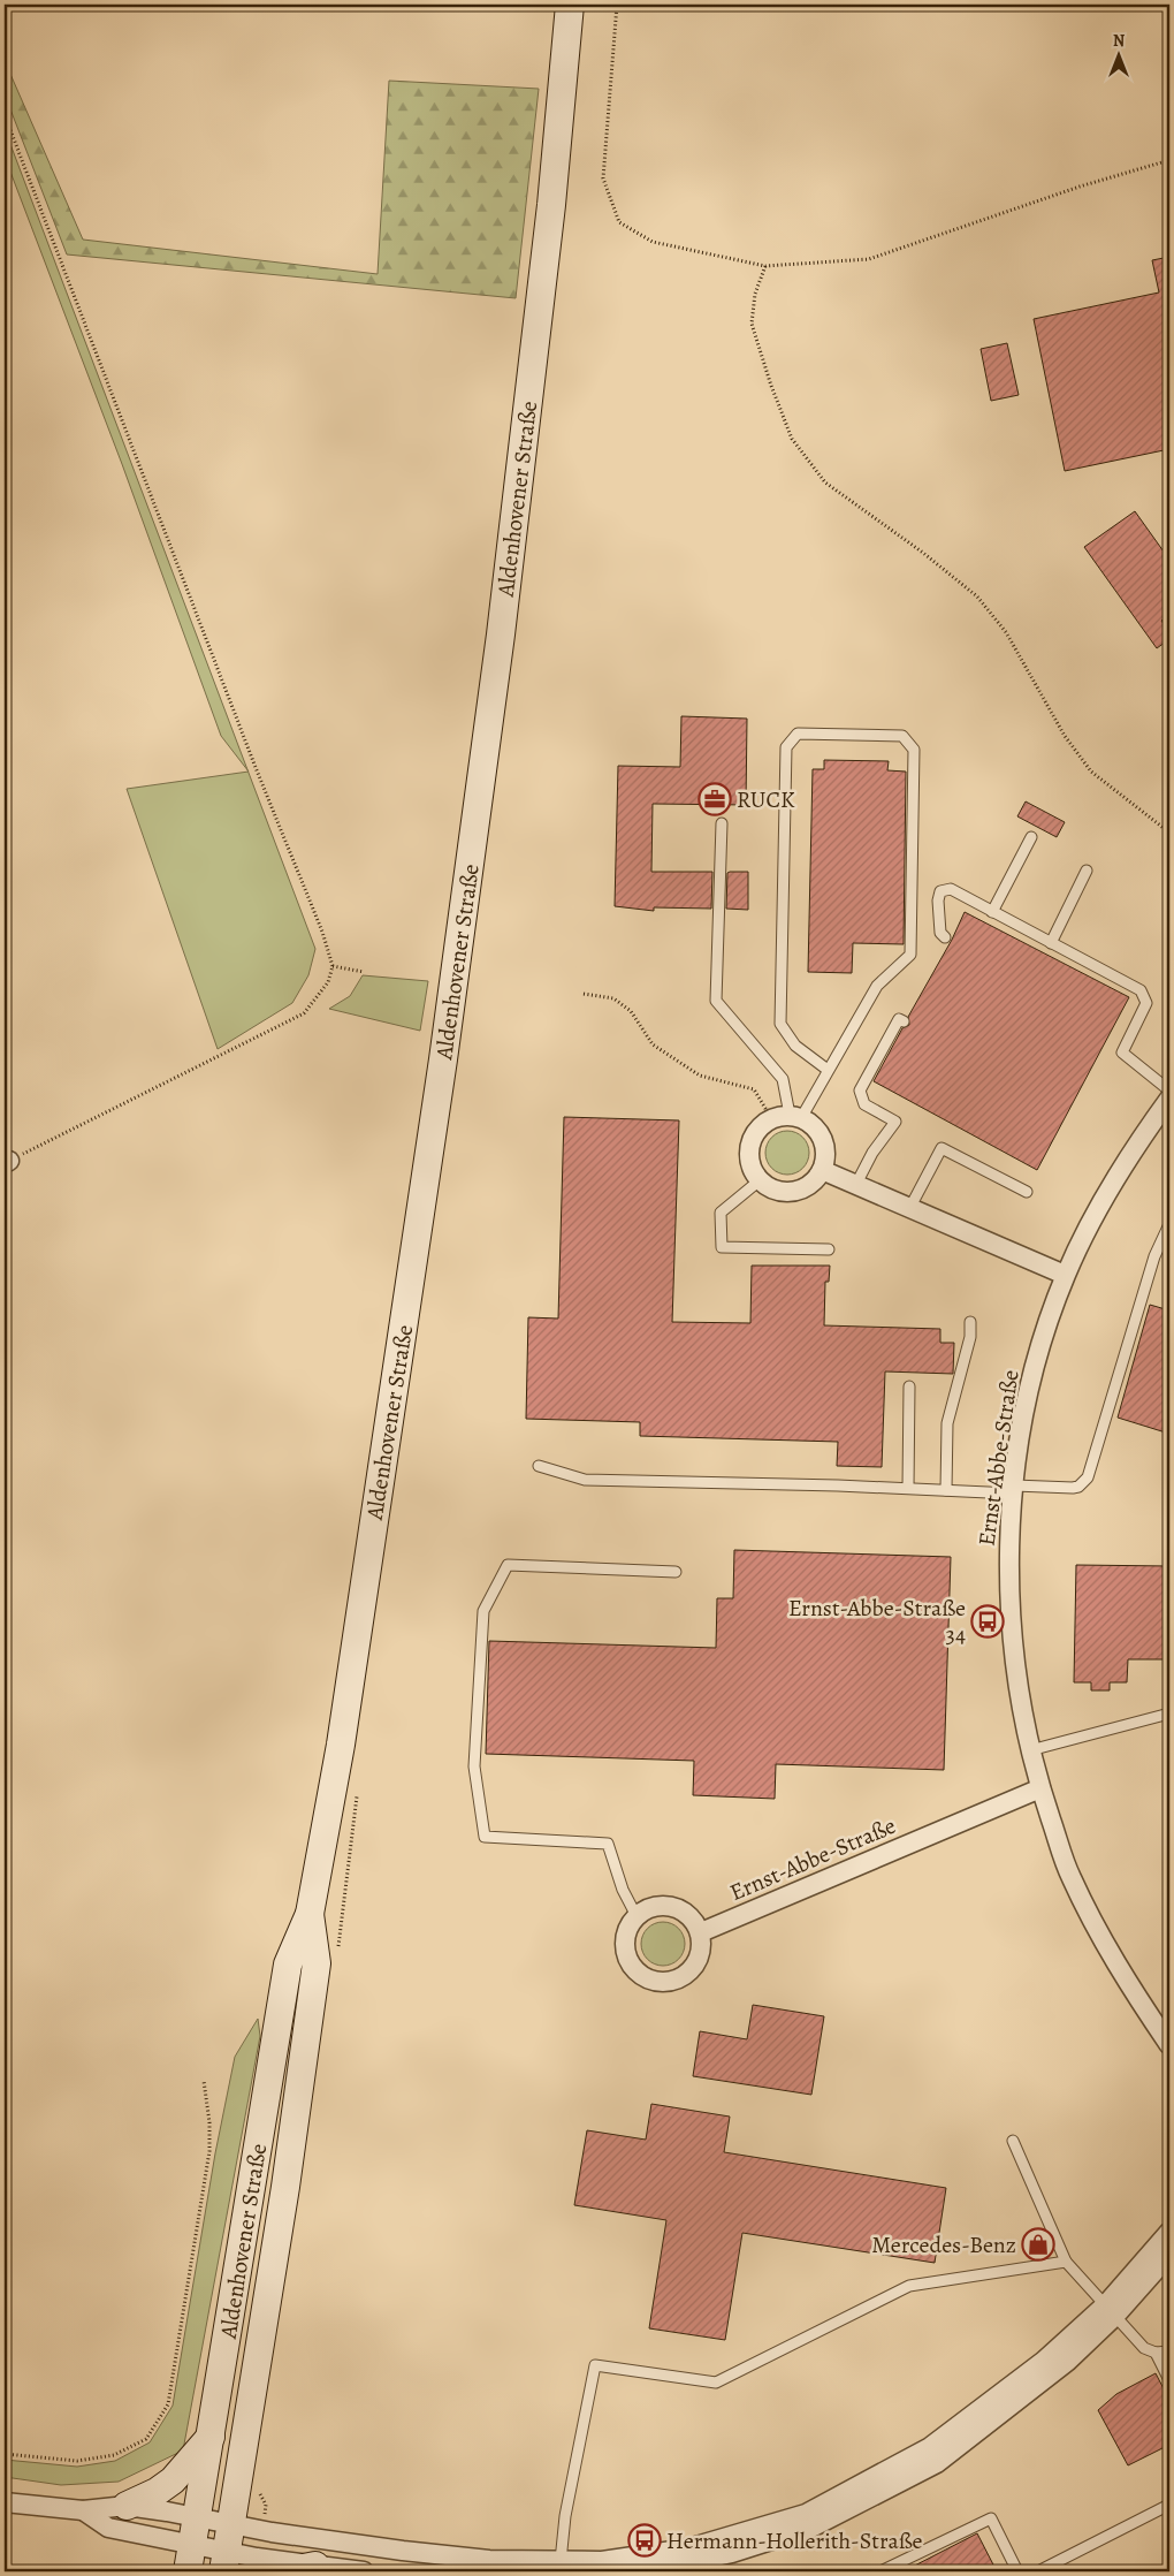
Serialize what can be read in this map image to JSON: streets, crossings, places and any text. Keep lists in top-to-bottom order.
{
  "streets": {
    "main road": ["Aldenhovener Straße"],
    "street": ["Ernst-Abbe-Straße"]
  },
  "places": {
    "office": ["RUCK"],
    "bus stop": ["Ernst-Abbe-Straße 34", "Hermann-Hollerith-Straße"],
    "shop": ["Mercedes-Benz"]
  },
  "north": "top"
}
